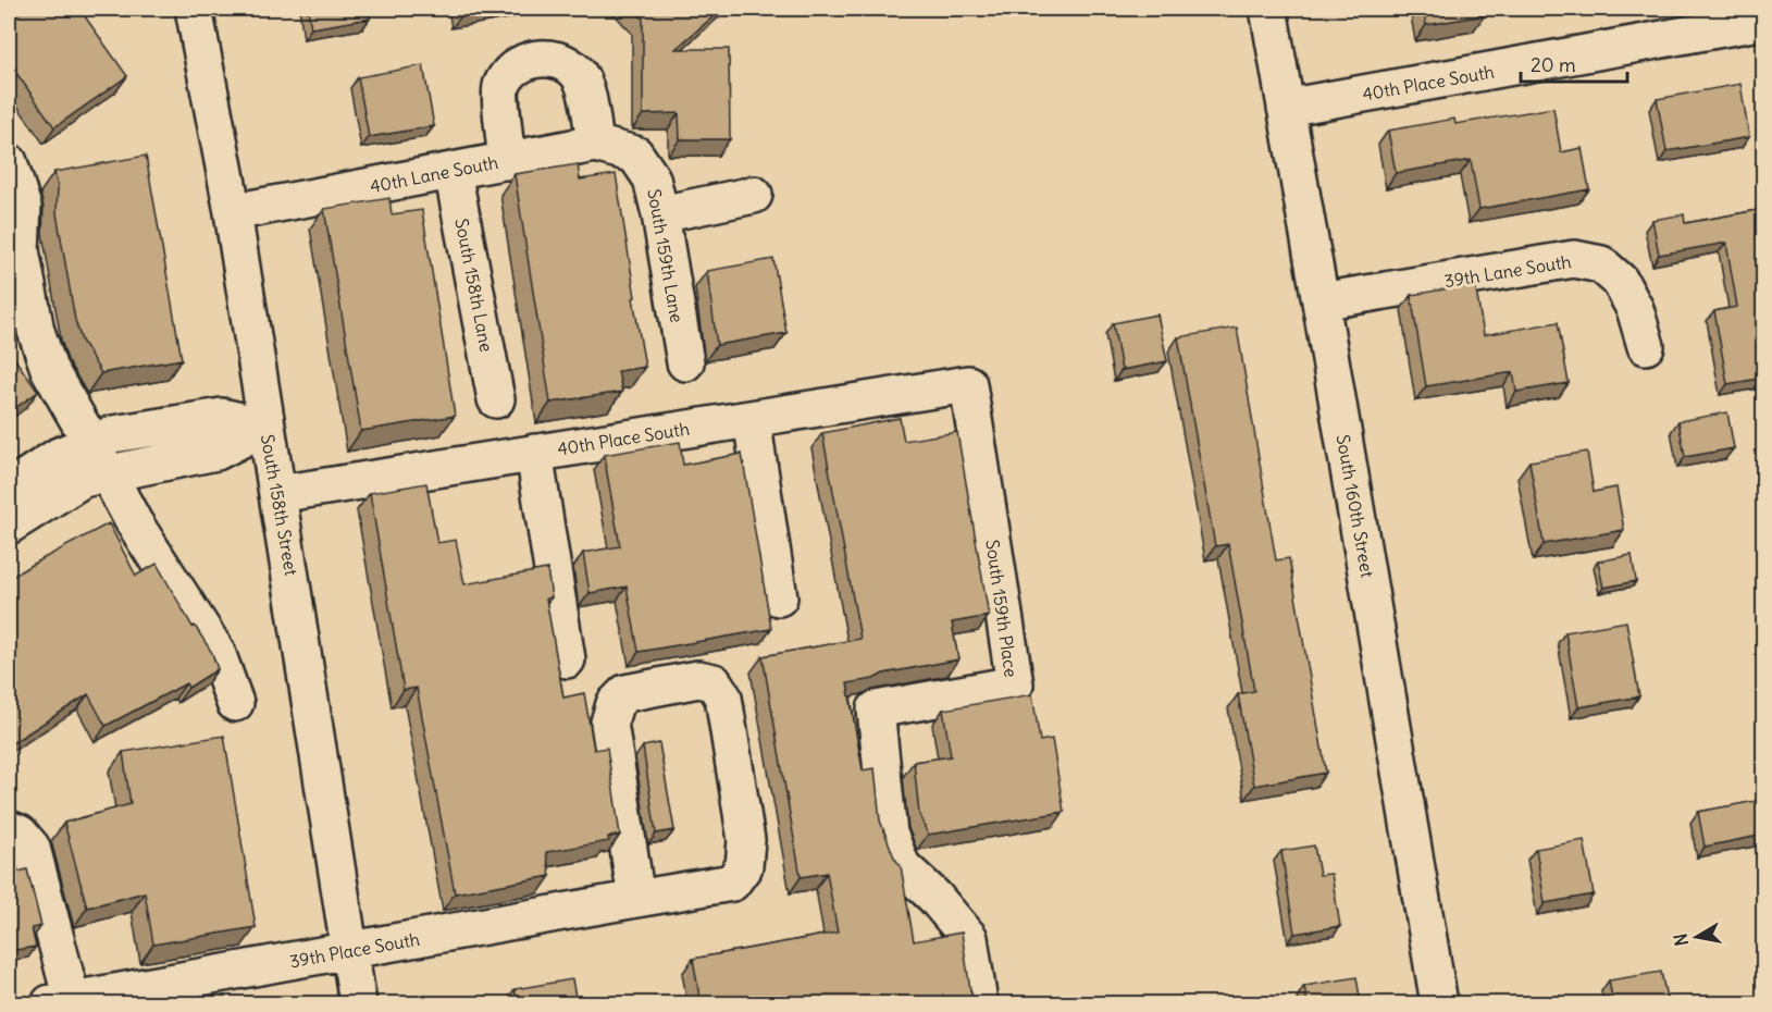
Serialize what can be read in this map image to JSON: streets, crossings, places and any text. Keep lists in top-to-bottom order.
{
  "streets": {
    "street": [
      "40th Place South",
      "40th Lane South",
      "South 159th Lane",
      "39th Lane South",
      "South 158th Lane",
      "South 158th Street",
      "South 160th Street",
      "South 159th Place",
      "39th Place South"
    ]
  },
  "crossings": [
    ["40th Place South", "South 158th Street"],
    ["40th Place South", "South 160th Street"],
    ["40th Place South", "South 159th Place"],
    ["40th Lane South", "South 159th Lane"],
    ["40th Lane South", "South 158th Lane"],
    ["40th Lane South", "South 158th Street"],
    ["39th Lane South", "South 160th Street"],
    ["South 158th Street", "39th Place South"]
  ],
  "scale_bar": "20 m",
  "north": "left"
}
